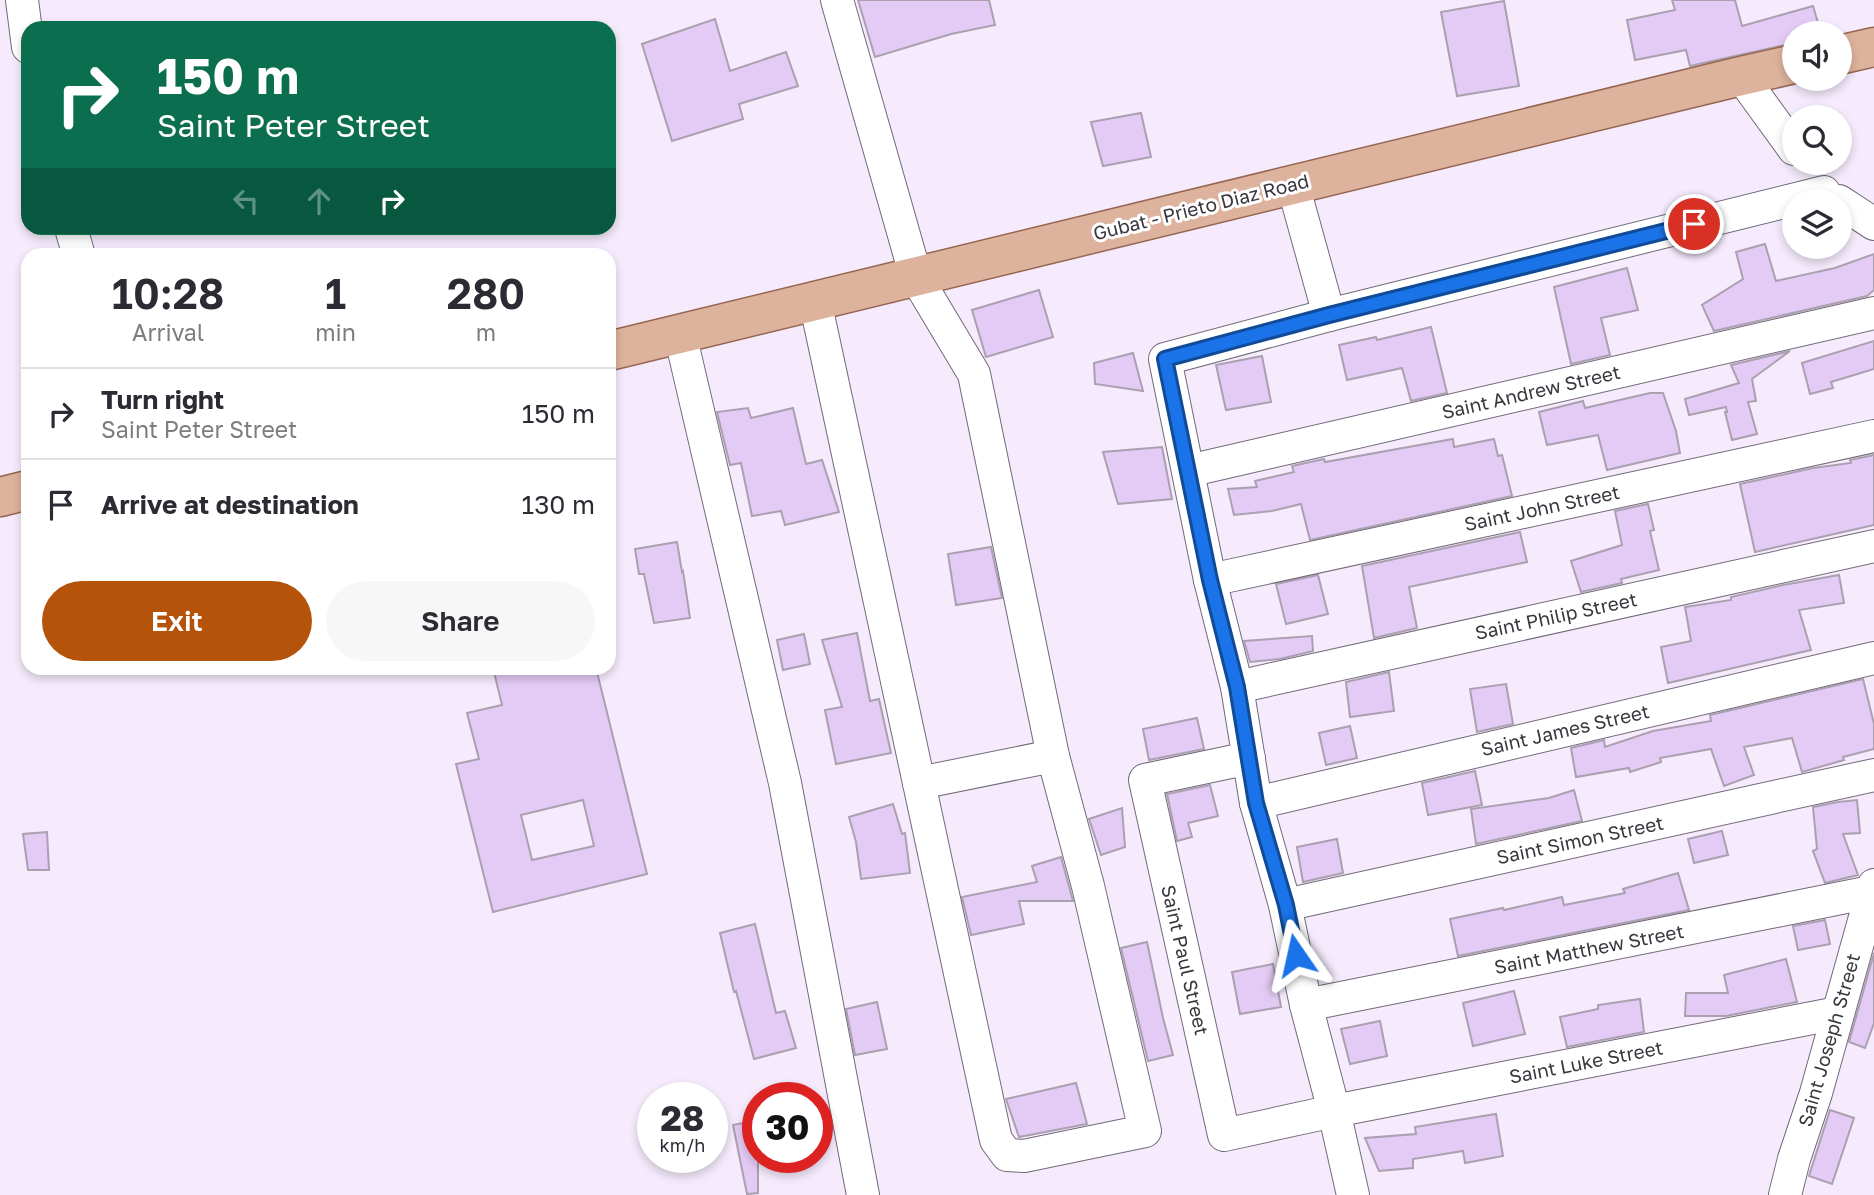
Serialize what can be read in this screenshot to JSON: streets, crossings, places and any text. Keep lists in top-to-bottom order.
{
  "streets": {
    "main road": ["Gubat - Prieto Diaz Road"],
    "street": [
      "Saint Andrew Street",
      "Saint John Street",
      "Saint Philip Street",
      "Saint James Street",
      "Saint Simon Street",
      "Saint Matthew Street",
      "Saint Paul Street",
      "Saint Joseph Street",
      "Saint Luke Street"
    ]
  },
  "crossings": [
    ["Saint Matthew Street", "Saint Joseph Street"],
    ["Saint Paul Street", "Saint Luke Street"],
    ["Saint Joseph Street", "Saint Luke Street"]
  ],
  "page": {
    "turn": ["150 m", "Saint Peter Street"],
    "eta": [
      "10:28",
      "Arrival",
      "1",
      "min",
      "280",
      "m"
    ],
    "list": [
      {
        "name": "Turn right",
        "note": "Saint Peter Street",
        "value": "150 m"
      },
      {
        "name": "Arrive at destination",
        "value": "130 m"
      }
    ],
    "buttons": ["Exit", "Share"],
    "speed": "28 km/h",
    "limit": "30"
  }
}
